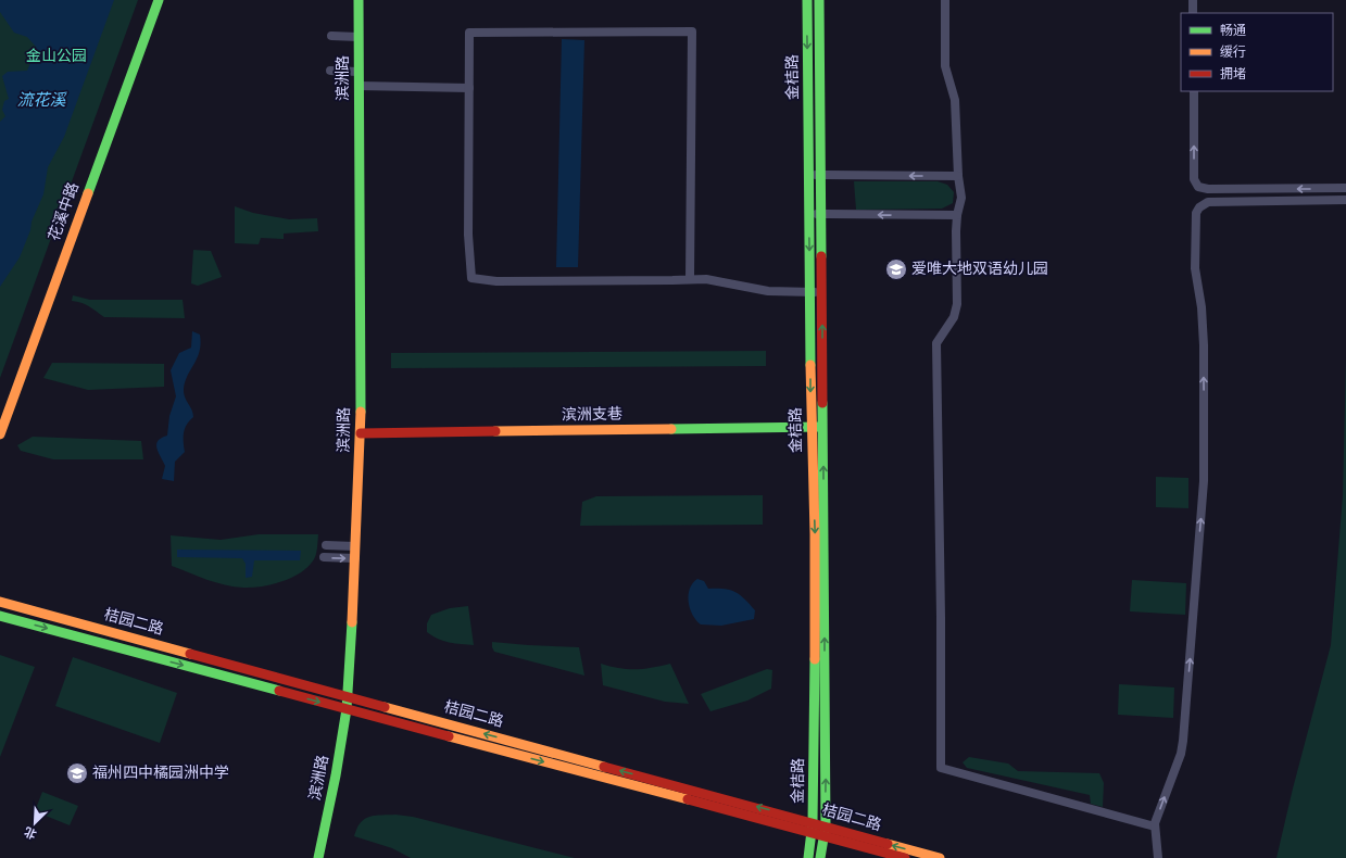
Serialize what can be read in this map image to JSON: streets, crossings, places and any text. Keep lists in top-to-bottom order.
{
  "streets": {
    "street": [
      "金桔路",
      "滨洲路",
      "花溪中路",
      "滨洲支巷",
      "桔园二路"
    ]
  },
  "crossings": [
    ["金桔路", "滨洲支巷"],
    ["金桔路", "桔园二路"],
    ["滨洲路", "滨洲支巷"],
    ["滨洲路", "桔园二路"]
  ],
  "water": ["流花溪"],
  "parks": ["金山公园"],
  "places": {
    "school or university": ["爱唯大地双语幼儿园", "福州四中橘园洲中学"]
  },
  "legend": ["畅通", "缓行", "拥堵"],
  "north": "bottom left"
}
